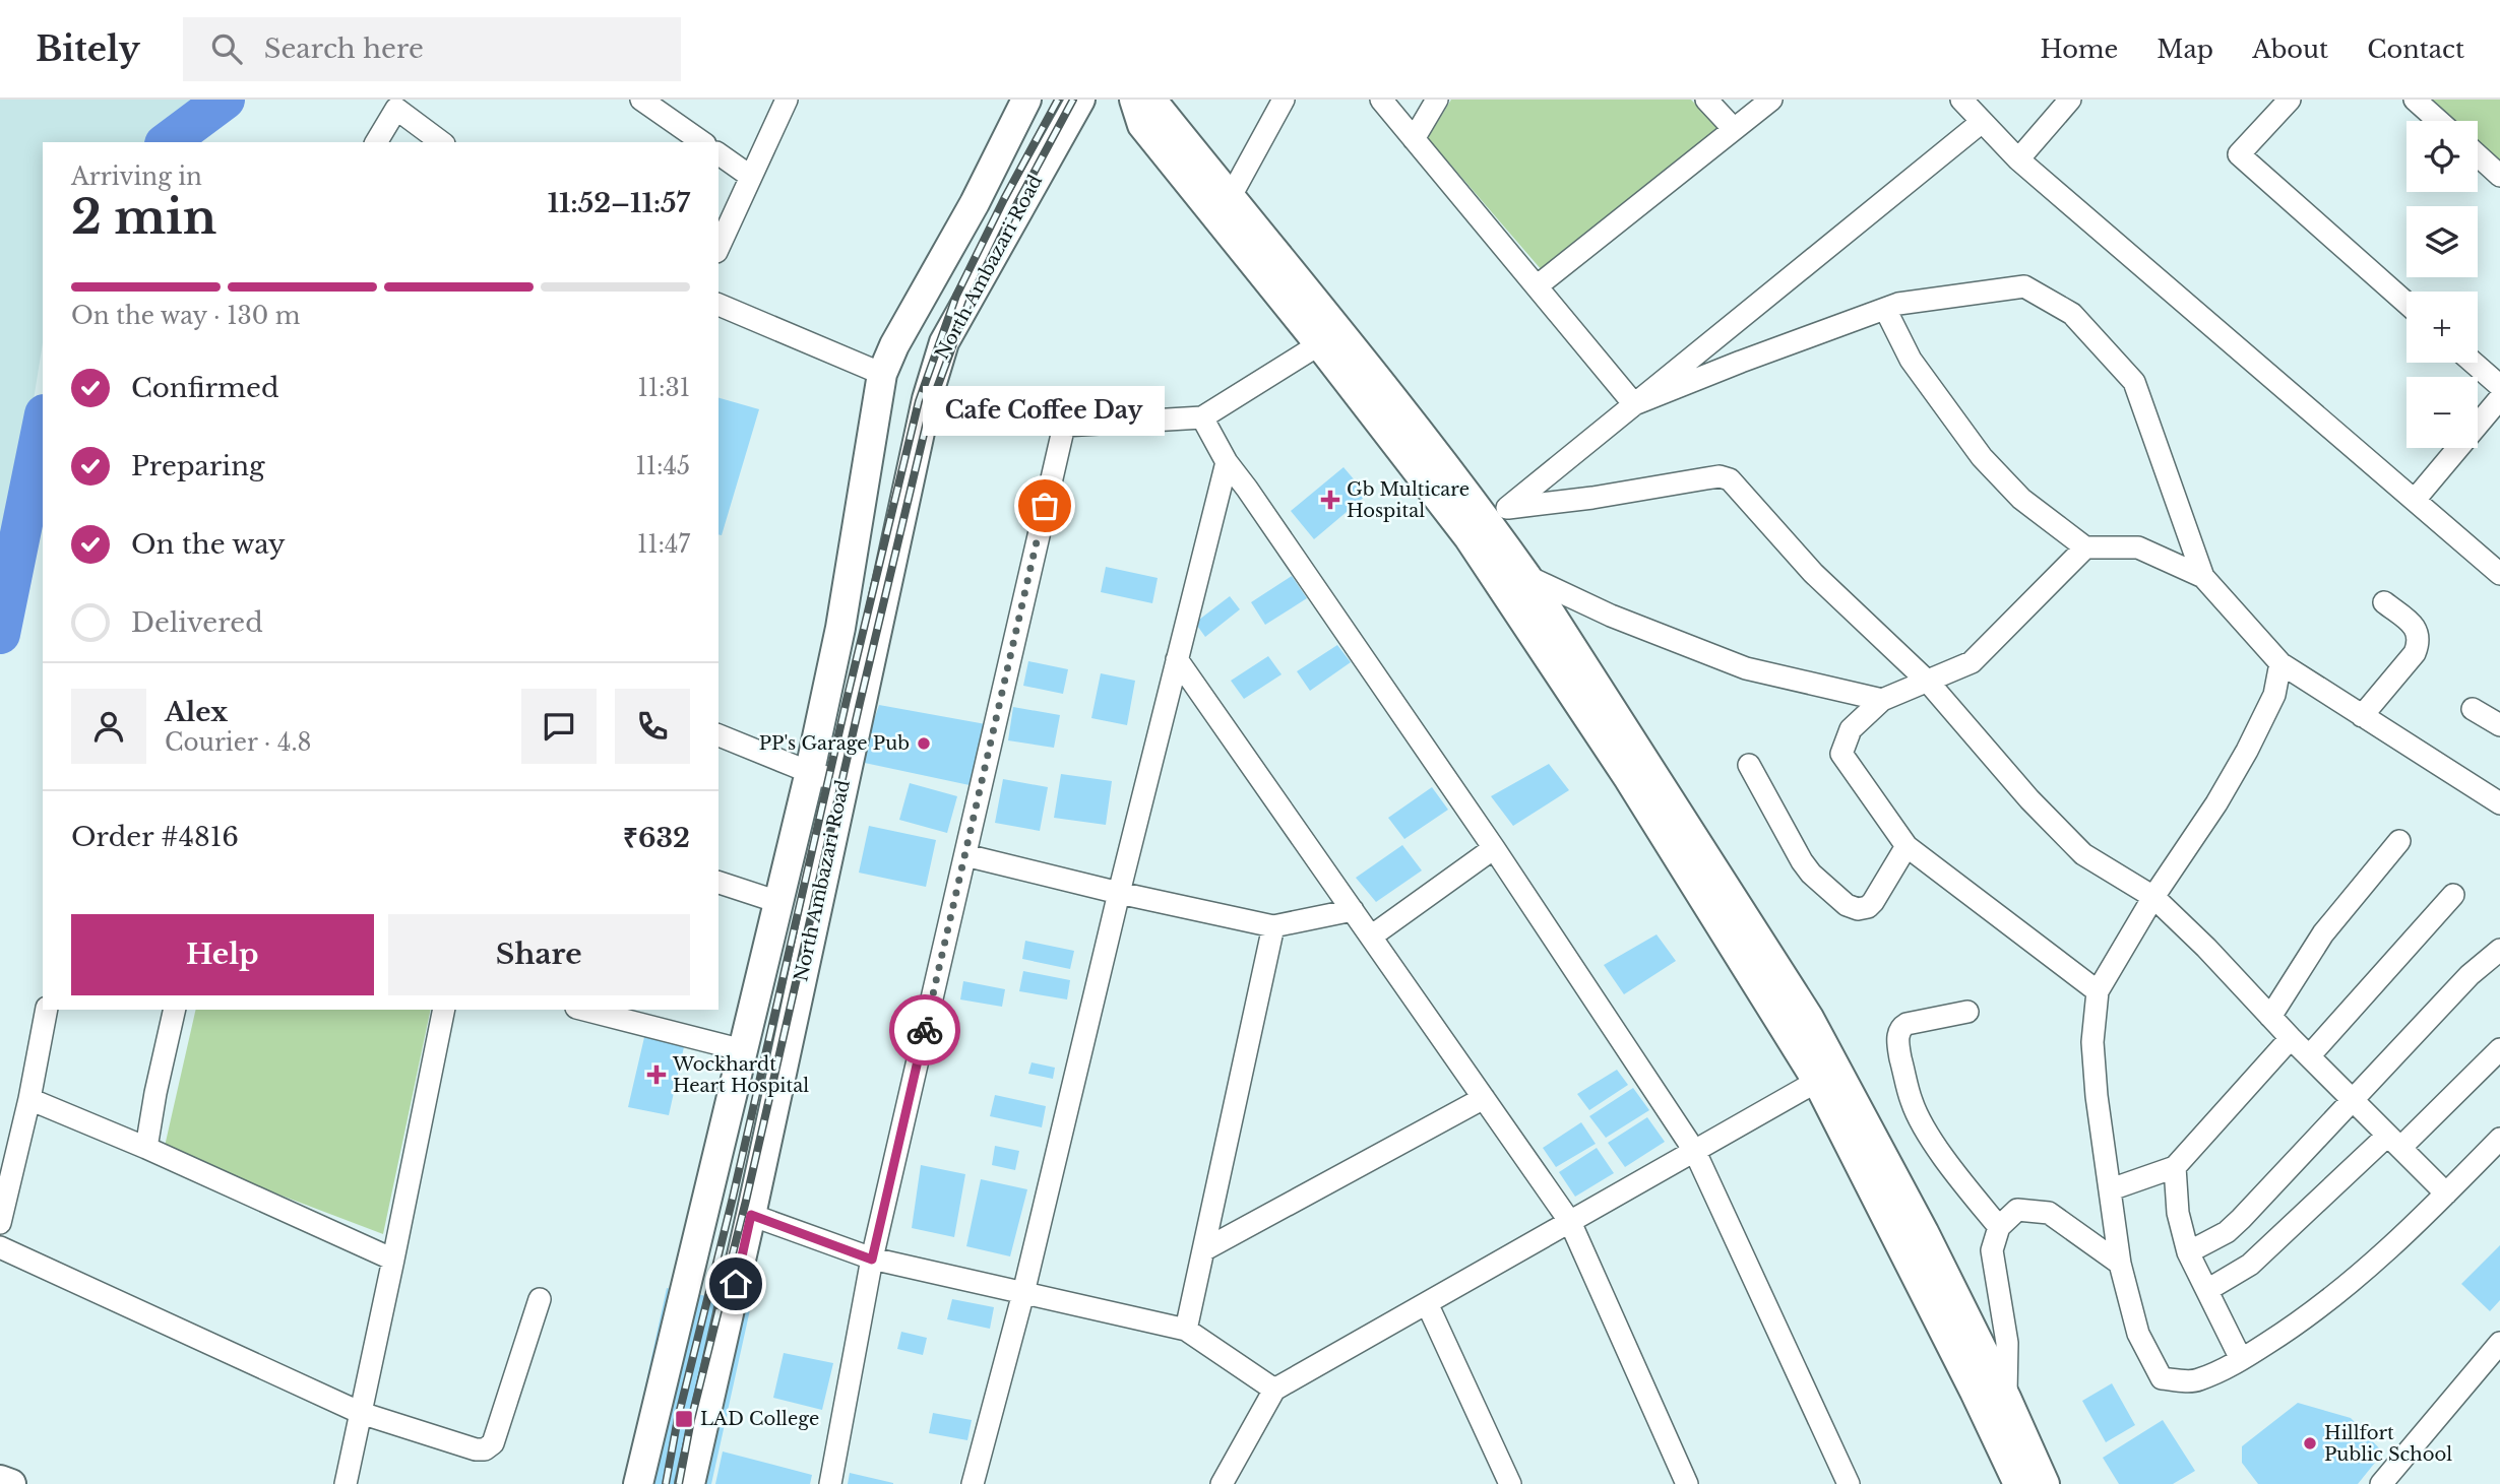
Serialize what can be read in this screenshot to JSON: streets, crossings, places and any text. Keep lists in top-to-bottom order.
{
  "streets": {
    "street": ["North Ambazari Road"]
  },
  "places": {
    "health": ["Gb Multicare Hospital", "Wockhardt Heart Hospital"],
    "other": ["Cafe Coffee Day", "PP's Garage Pub", "Hillfort Public School"],
    "transit": ["LAD College"]
  },
  "page": {
    "header": "Bitely",
    "search": "Search here",
    "nav": [
      "Home",
      "Map",
      "About",
      "Contact"
    ],
    "map_buttons": ["+", "−"],
    "heading": ["2 min", "Arriving in", "11:52–11:57"],
    "panel": [
      "Alex",
      "Courier · 4.8",
      "Order #4816",
      "₹632"
    ],
    "bar": "On the way · 130 m",
    "list": [
      ["Confirmed", "11:31"],
      ["Preparing", "11:45"],
      ["On the way", "11:47"],
      "Delivered"
    ],
    "bubble": "Cafe Coffee Day",
    "buttons": ["Help", "Share"]
  }
}
